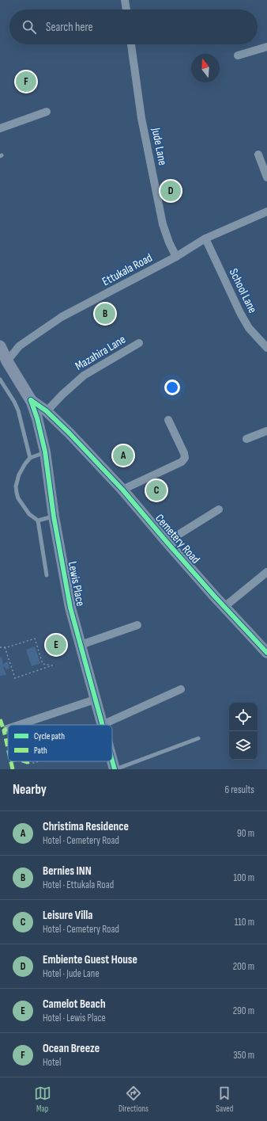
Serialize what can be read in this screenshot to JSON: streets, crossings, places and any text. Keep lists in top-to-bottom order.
{
  "streets": {
    "street": [
      "Jude Lane",
      "Ettukala Road",
      "School Lane",
      "Mazahira Lane",
      "Cemetery Road",
      "Lewis Place"
    ]
  },
  "crossings": [
    ["Jude Lane", "Ettukala Road"],
    ["Ettukala Road", "School Lane"],
    ["Mazahira Lane", "Cemetery Road"],
    ["Cemetery Road", "Lewis Place"]
  ],
  "legend": ["Cycle path", "Path"],
  "north": "top",
  "page": {
    "search": "Search here",
    "pins": [
      "F",
      "D",
      "B",
      "A",
      "C",
      "E"
    ],
    "heading": ["Nearby", "6 results"],
    "list": [
      {
        "mark": "A",
        "name": "Christima Residence",
        "note": "Hotel · Cemetery Road",
        "value": "90 m"
      },
      {
        "mark": "B",
        "name": "Bernies INN",
        "note": "Hotel · Ettukala Road",
        "value": "100 m"
      },
      {
        "mark": "C",
        "name": "Leisure Villa",
        "note": "Hotel · Cemetery Road",
        "value": "110 m"
      },
      {
        "mark": "D",
        "name": "Embiente Guest House",
        "note": "Hotel · Jude Lane",
        "value": "200 m"
      },
      {
        "mark": "E",
        "name": "Camelot Beach",
        "note": "Hotel · Lewis Place",
        "value": "290 m"
      },
      {
        "mark": "F",
        "name": "Ocean Breeze",
        "note": "Hotel",
        "value": "350 m"
      }
    ],
    "nav": ["Map", "Directions", "Saved"]
  }
}
